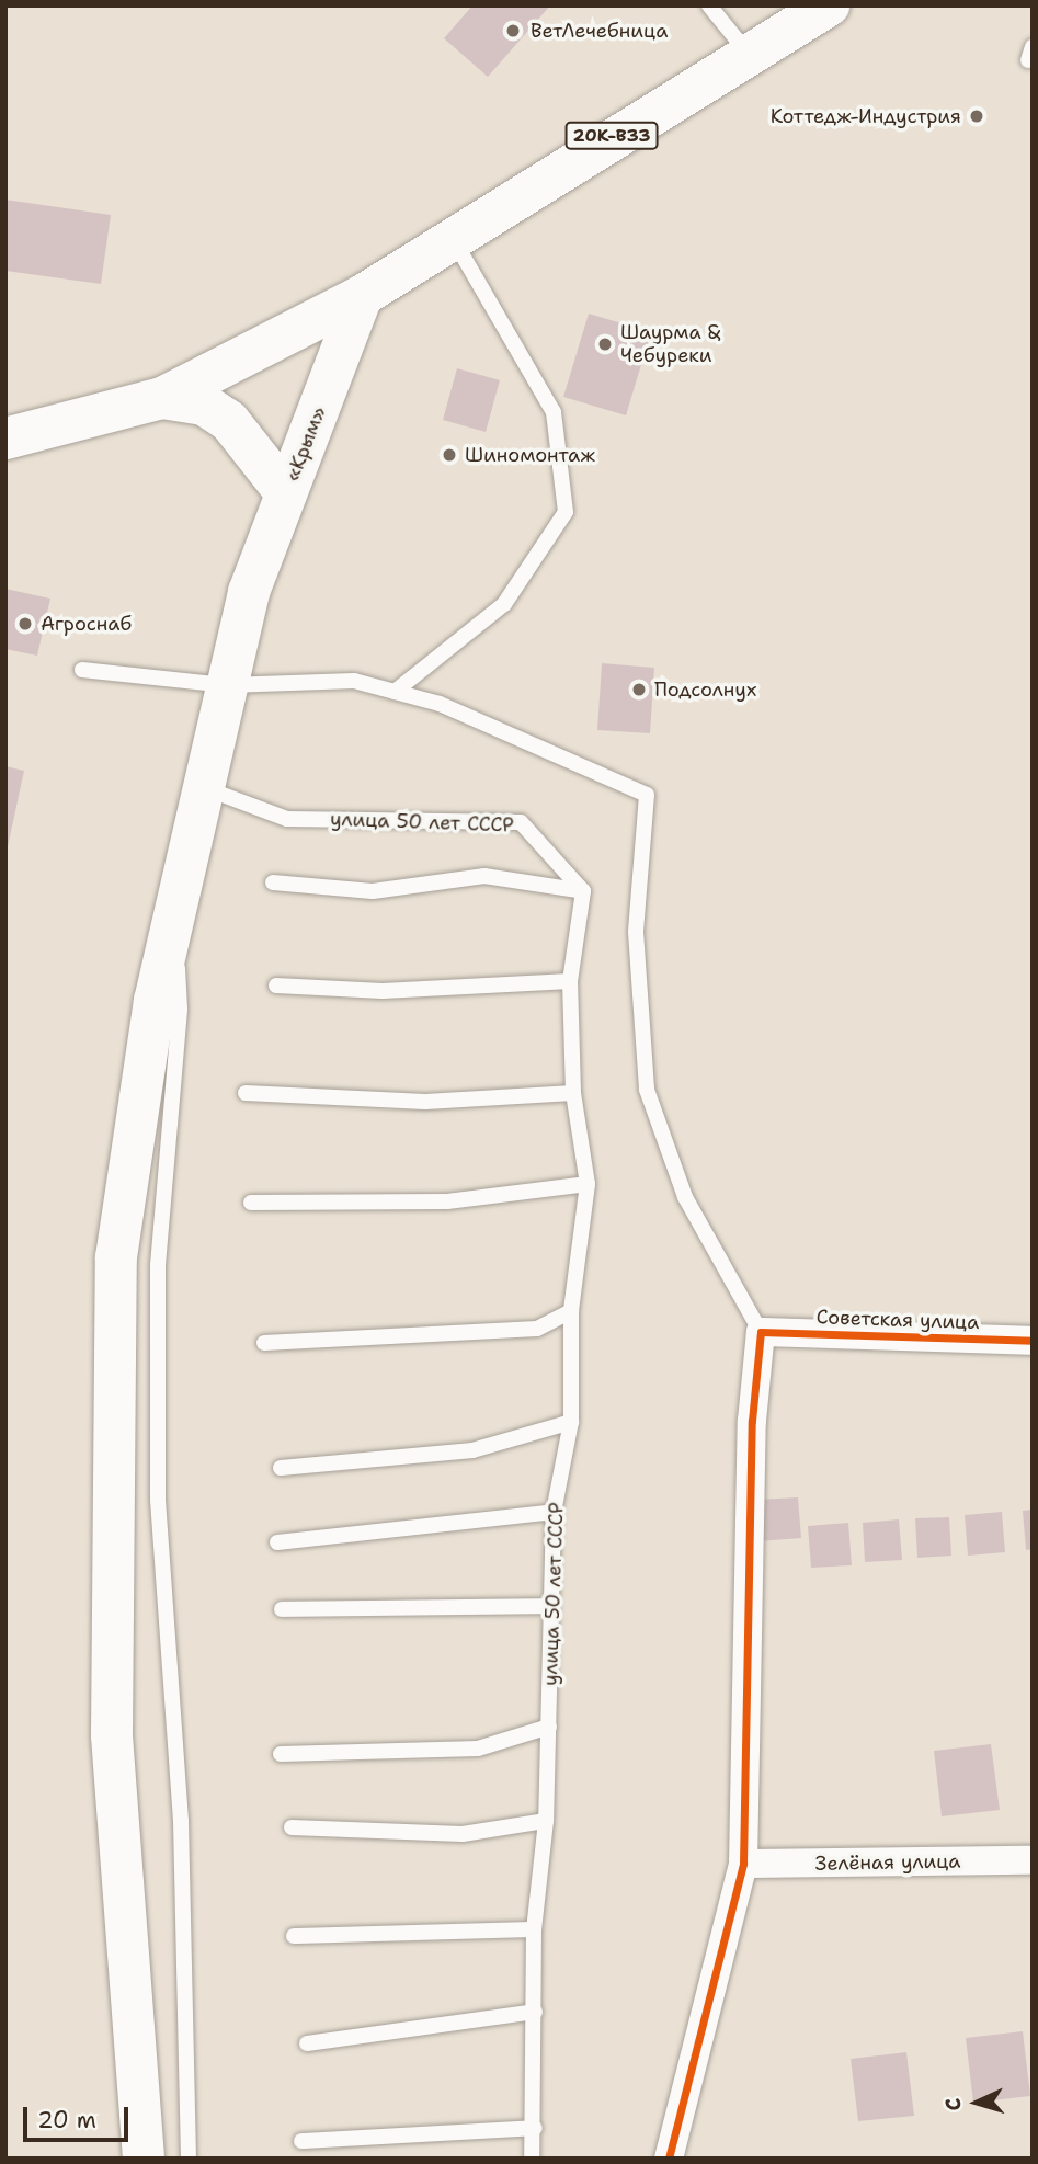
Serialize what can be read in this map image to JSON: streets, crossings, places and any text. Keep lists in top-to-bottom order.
{
  "streets": {
    "main road": ["20К-В33", "«Крым»"],
    "street": ["Советская улица", "Зелёная улица"],
    "lane": ["улица 50 лет СССР"]
  },
  "crossings": [
    ["20К-В33", "«Крым»"],
    ["«Крым»", "улица 50 лет СССР"]
  ],
  "places": [
    "ВетЛечебница",
    "Коттедж-Индустрия",
    "Шаурма & Чебуреки",
    "Шиномонтаж",
    "Агроснаб",
    "Подсолнух"
  ],
  "scale_bar": "20 m",
  "north": "left"
}
